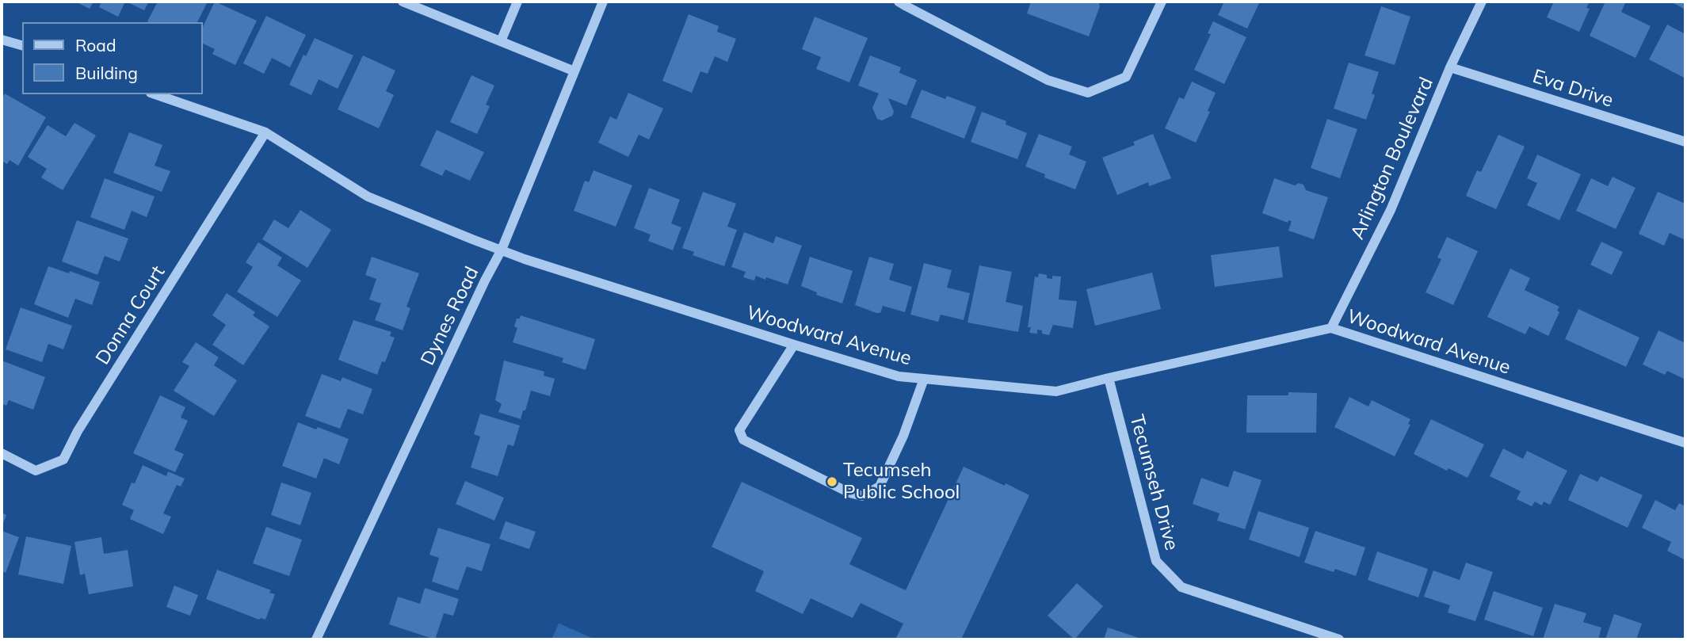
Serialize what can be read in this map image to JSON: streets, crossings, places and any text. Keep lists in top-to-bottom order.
{
  "streets": {
    "street": [
      "Eva Drive",
      "Arlington Boulevard",
      "Donna Court",
      "Dynes Road",
      "Woodward Avenue",
      "Tecumseh Drive"
    ]
  },
  "crossings": [
    ["Eva Drive", "Arlington Boulevard"],
    ["Arlington Boulevard", "Woodward Avenue"],
    ["Donna Court", "Woodward Avenue"],
    ["Dynes Road", "Woodward Avenue"],
    ["Woodward Avenue", "Tecumseh Drive"]
  ],
  "places": ["Tecumseh Public School"],
  "legend": ["Road", "Building"]
}
